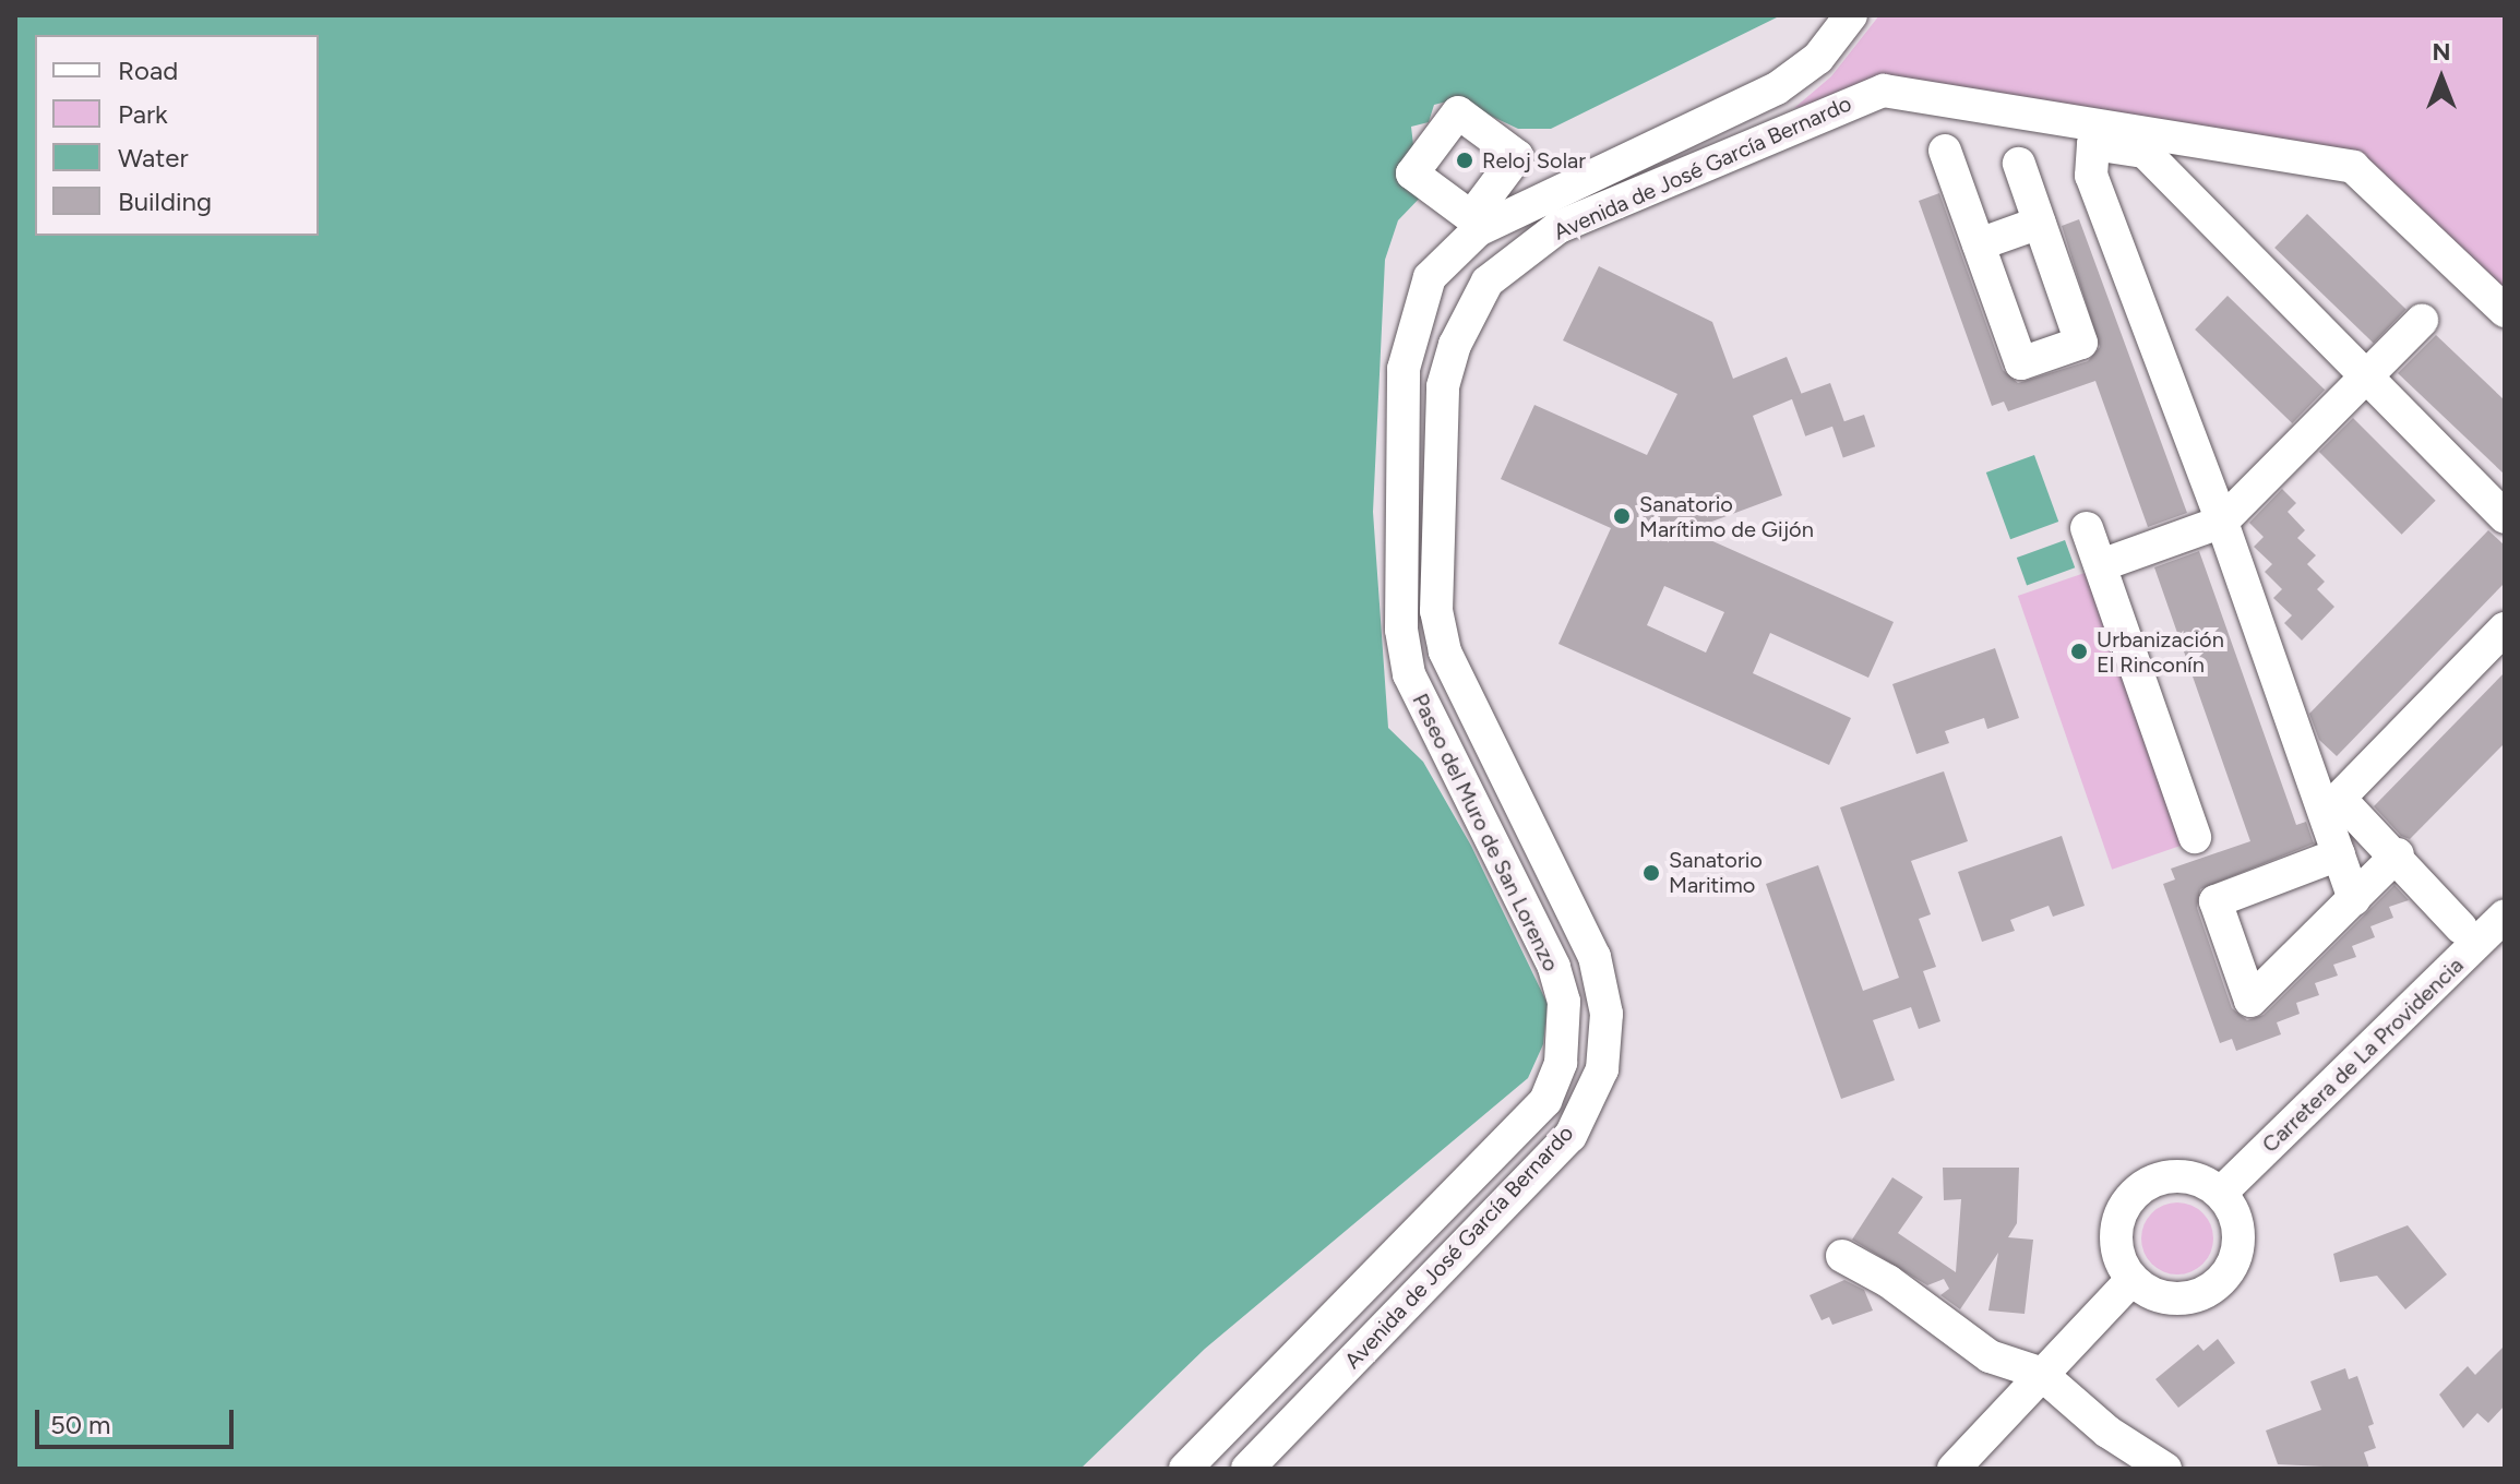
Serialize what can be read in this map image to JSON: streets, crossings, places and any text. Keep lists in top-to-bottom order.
{
  "streets": {
    "street": ["Avenida de José García Bernardo", "Paseo del Muro de San Lorenzo", "Carretera de La Providencia"]
  },
  "places": [
    "Reloj Solar",
    "Sanatorio Marítimo de Gijón",
    "Urbanización El Rinconín",
    "Sanatorio Maritimo"
  ],
  "legend": [
    "Road",
    "Park",
    "Water",
    "Building"
  ],
  "scale_bar": "50 m",
  "north": "top"
}
